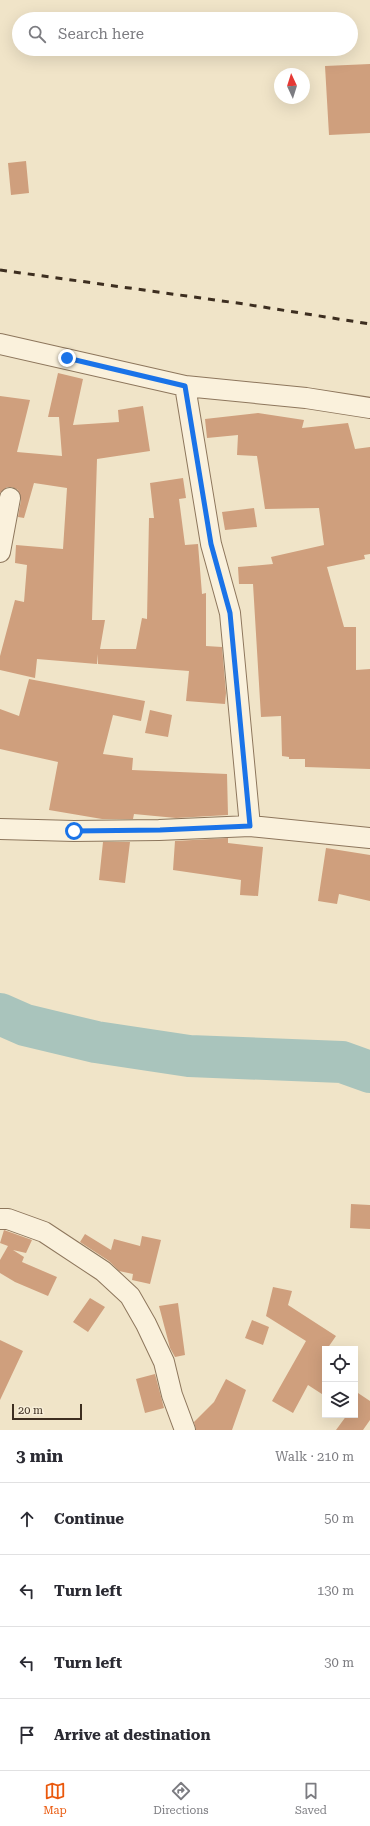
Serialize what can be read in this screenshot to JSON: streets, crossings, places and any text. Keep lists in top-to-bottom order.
{
  "scale_bar": "20 m",
  "north": "top",
  "page": {
    "search": "Search here",
    "scale": "20 m",
    "heading": ["3 min", "Walk · 210 m"],
    "list": [
      ["Continue", "50 m"],
      ["Turn left", "130 m"],
      ["Turn left", "30 m"],
      "Arrive at destination"
    ],
    "nav": ["Map", "Directions", "Saved"]
  }
}
